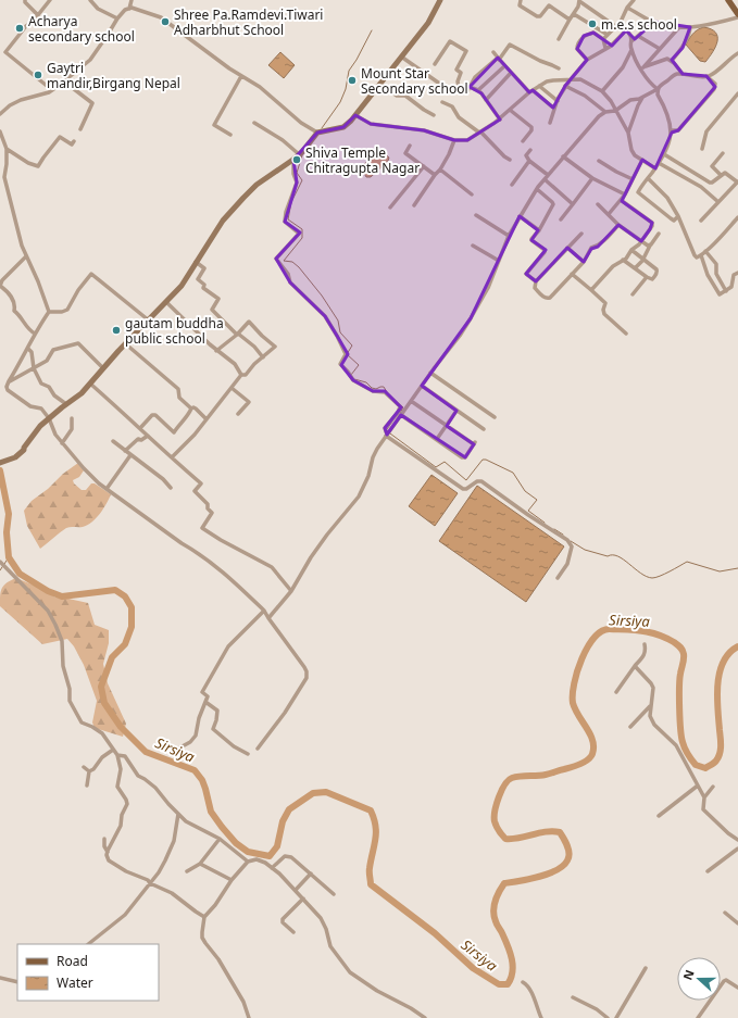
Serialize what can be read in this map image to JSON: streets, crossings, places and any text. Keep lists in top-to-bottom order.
{
  "water": ["Sirsiya"],
  "places": [
    "Shree Pa.Ramdevi.Tiwari Adharbhut School",
    "m.e.s school",
    "Acharya secondary school",
    "Gaytri mandir,Birgang Nepal",
    "Mount Star Secondary school",
    "Shiva Temple Chitragupta Nagar",
    "gautam buddha public school"
  ],
  "legend": ["Road", "Water"],
  "north": "left"
}
